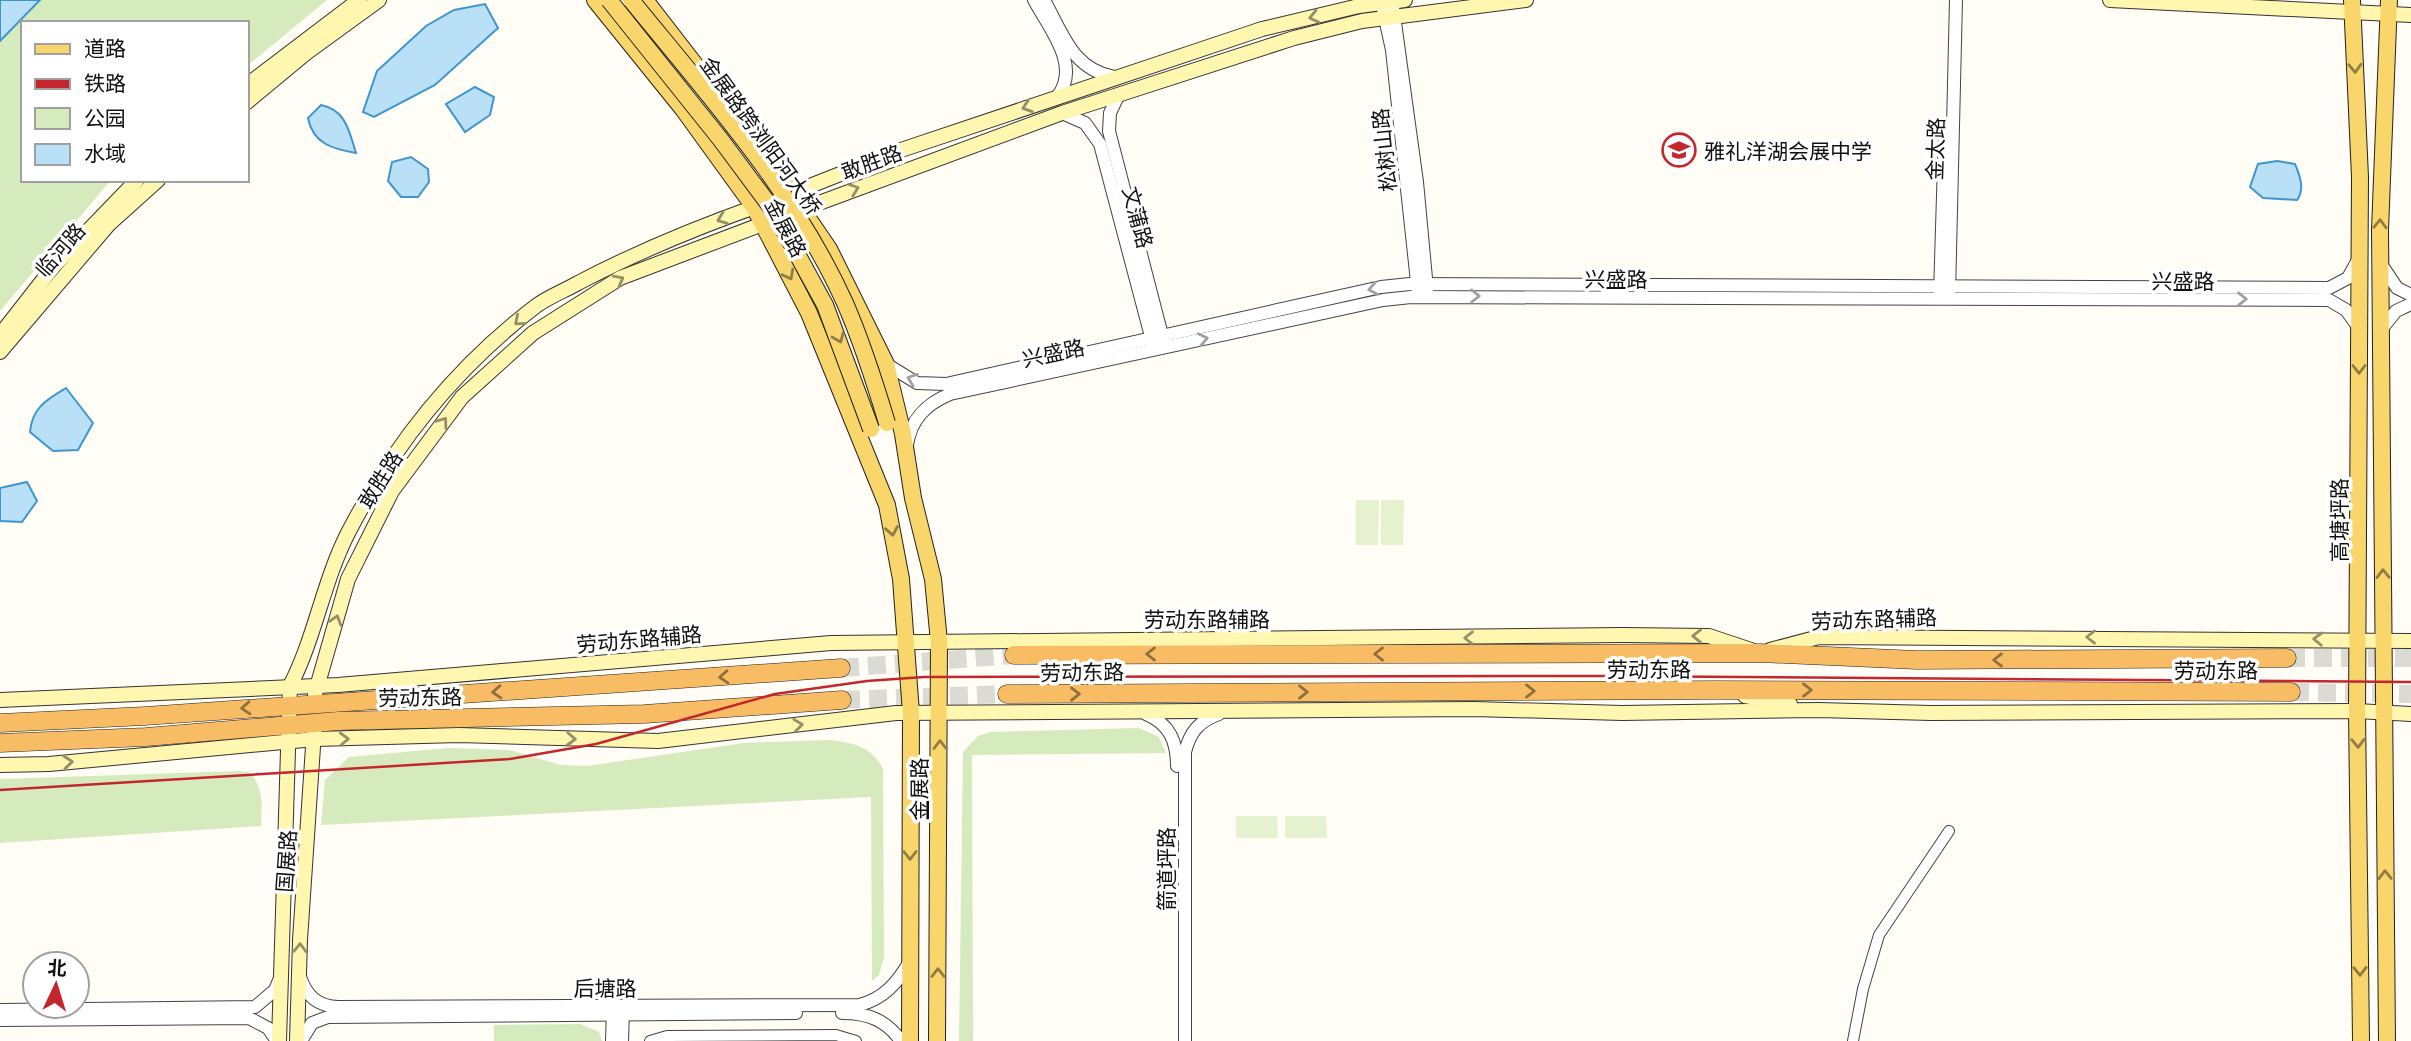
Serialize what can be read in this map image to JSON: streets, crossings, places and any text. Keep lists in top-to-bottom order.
{
  "streets": {
    "highway": ["劳动东路"],
    "main road": [
      "金展路跨浏阳河大桥",
      "敢胜路",
      "金展路",
      "临河路",
      "高塘坪路",
      "劳动东路辅路",
      "国展路"
    ],
    "street": [
      "金太路",
      "松树山路",
      "文蒲路",
      "兴盛路",
      "箭道坪路",
      "后塘路"
    ]
  },
  "crossings": [
    ["金展路跨浏阳河大桥", "金展路"],
    ["金太路", "兴盛路"],
    ["松树山路", "敢胜路"],
    ["松树山路", "兴盛路"],
    ["敢胜路", "文蒲路"],
    ["敢胜路", "金展路"],
    ["敢胜路", "劳动东路辅路"],
    ["敢胜路", "国展路"],
    ["文蒲路", "兴盛路"],
    ["金展路", "兴盛路"],
    ["金展路", "劳动东路辅路"],
    ["金展路", "后塘路"],
    ["兴盛路", "高塘坪路"],
    ["高塘坪路", "劳动东路辅路"],
    ["劳动东路辅路", "劳动东路"],
    ["劳动东路辅路", "国展路"],
    ["劳动东路", "国展路"],
    ["国展路", "后塘路"]
  ],
  "places": {
    "school or university": ["雅礼洋湖会展中学"]
  },
  "legend": [
    "道路",
    "铁路",
    "公园",
    "水域"
  ],
  "north": "top"
}
